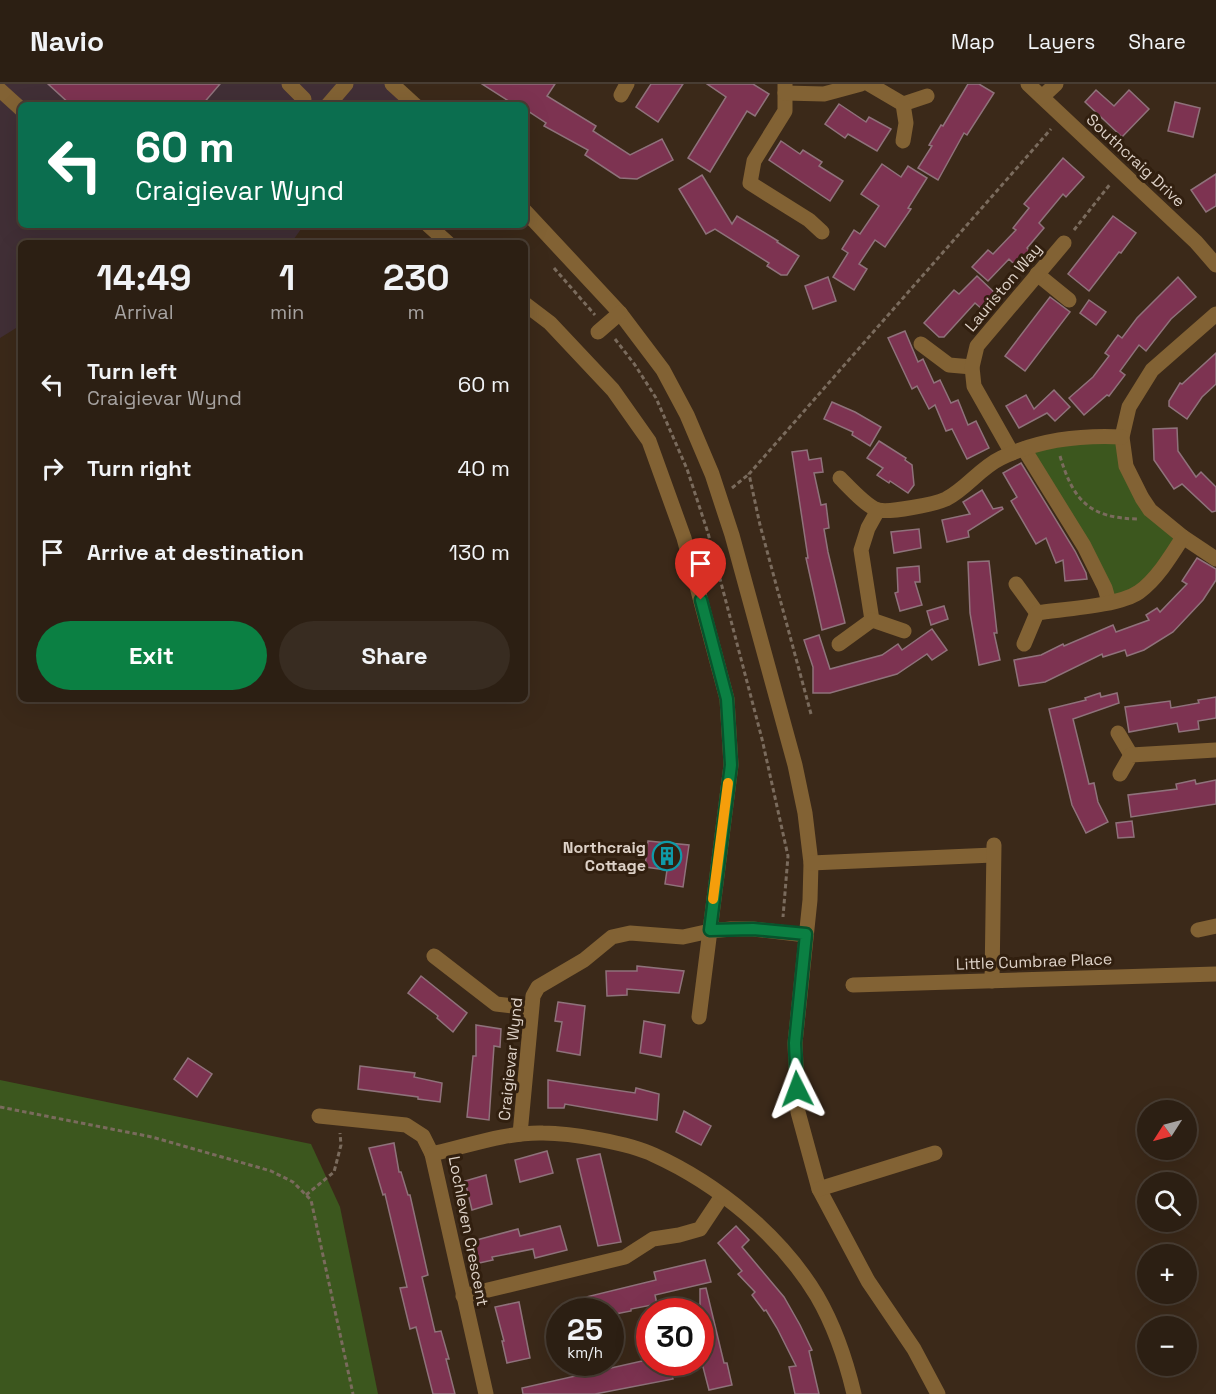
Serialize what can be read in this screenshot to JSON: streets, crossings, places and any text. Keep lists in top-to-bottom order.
{
  "streets": {
    "street": [
      "Southcraig Drive",
      "Lauriston Way",
      "Little Cumbrae Place",
      "Craigievar Wynd",
      "Lochleven Crescent"
    ]
  },
  "crossings": [
    ["Craigievar Wynd", "Lochleven Crescent"]
  ],
  "places": {
    "building": ["Northcraig Cottage"]
  },
  "north": "bottom left",
  "page": {
    "header": "Navio",
    "nav": ["Map", "Layers", "Share"],
    "turn": ["60 m", "Craigievar Wynd"],
    "eta": [
      "14:49",
      "Arrival",
      "1",
      "min",
      "230",
      "m"
    ],
    "list": [
      {
        "name": "Turn left",
        "note": "Craigievar Wynd",
        "value": "60 m"
      },
      {
        "name": "Turn right",
        "value": "40 m"
      },
      {
        "name": "Arrive at destination",
        "value": "130 m"
      }
    ],
    "buttons": ["Exit", "Share"],
    "map_buttons": ["+", "−"],
    "speed": "25 km/h",
    "limit": "30"
  }
}
